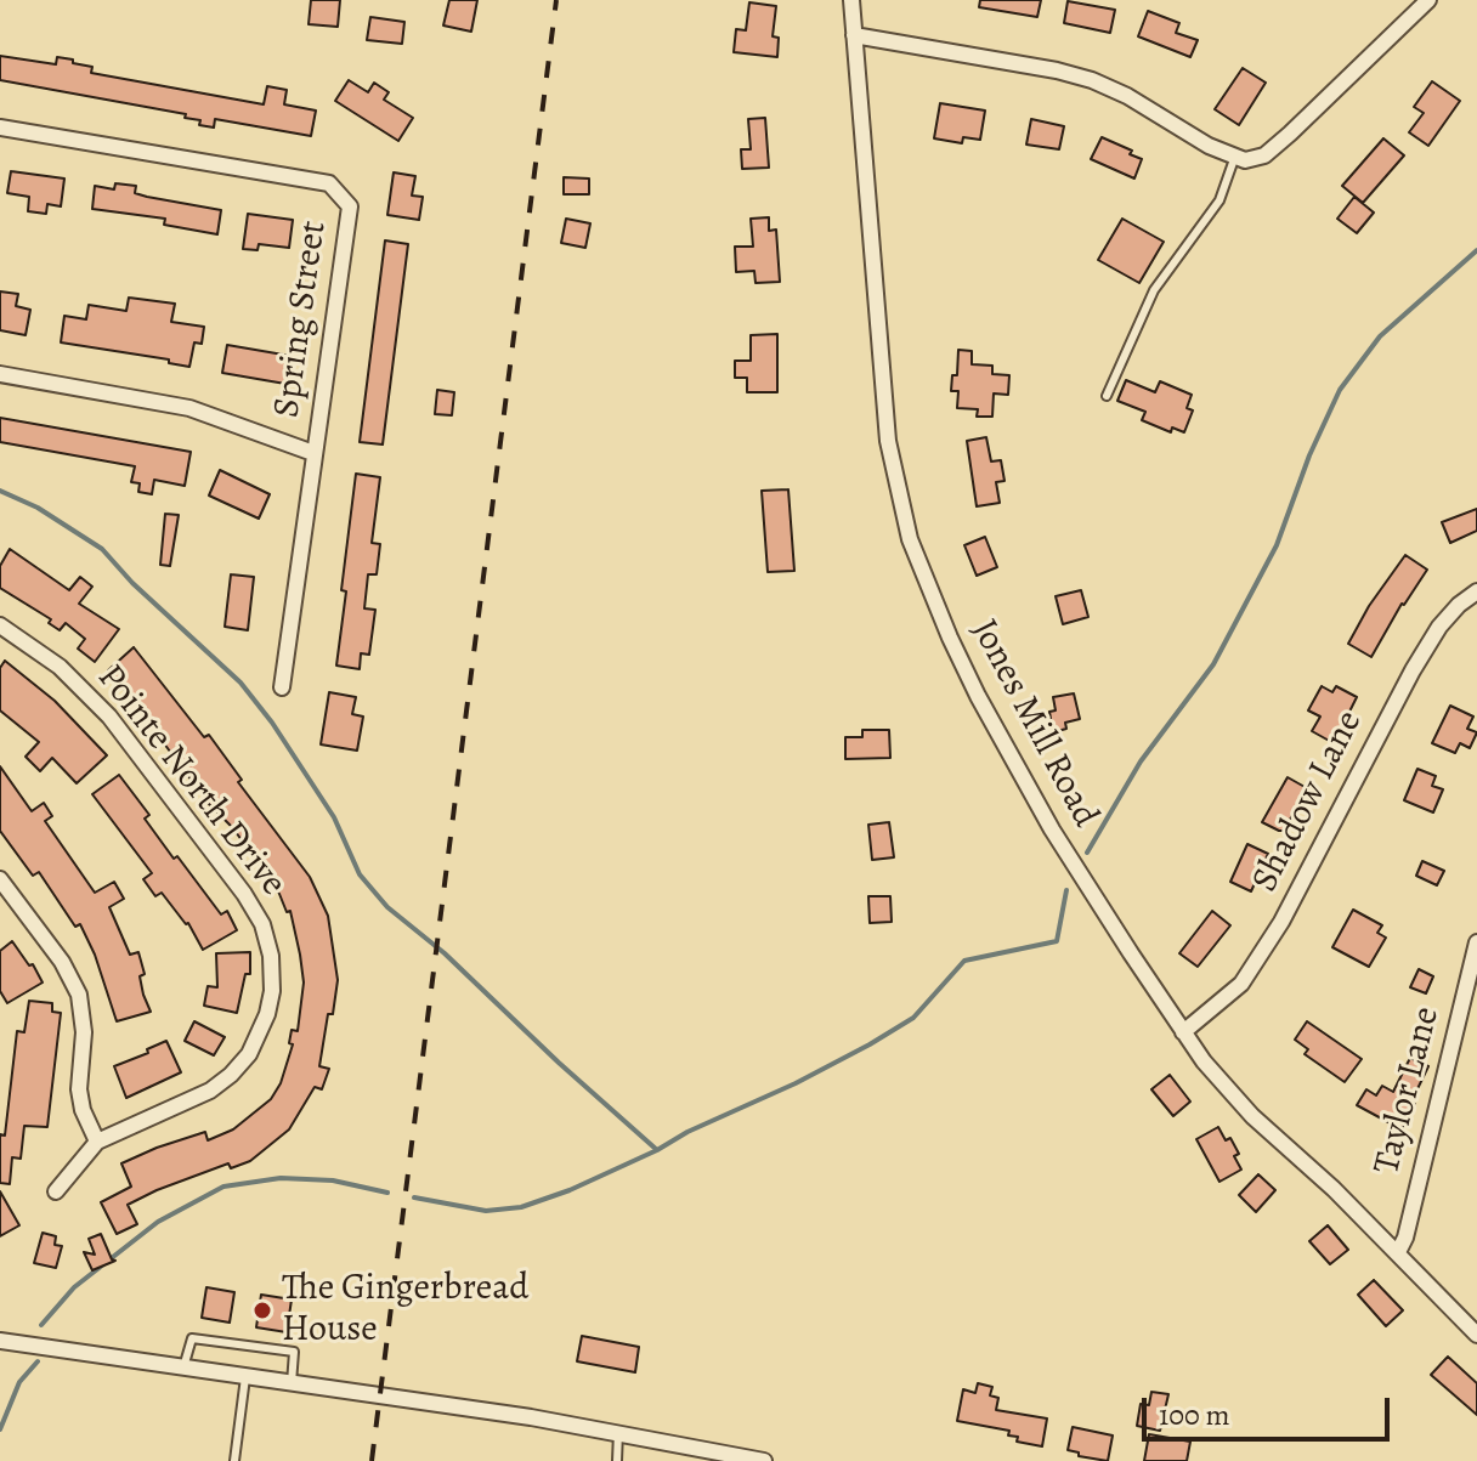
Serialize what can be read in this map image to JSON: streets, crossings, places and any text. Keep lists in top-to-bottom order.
{
  "streets": {
    "street": [
      "Spring Street",
      "Jones Mill Road",
      "Pointe North Drive",
      "Shadow Lane",
      "Taylor Lane"
    ]
  },
  "crossings": [
    ["Jones Mill Road", "Shadow Lane"],
    ["Jones Mill Road", "Taylor Lane"]
  ],
  "places": ["The Gingerbread House"],
  "scale_bar": "100 m"
}
